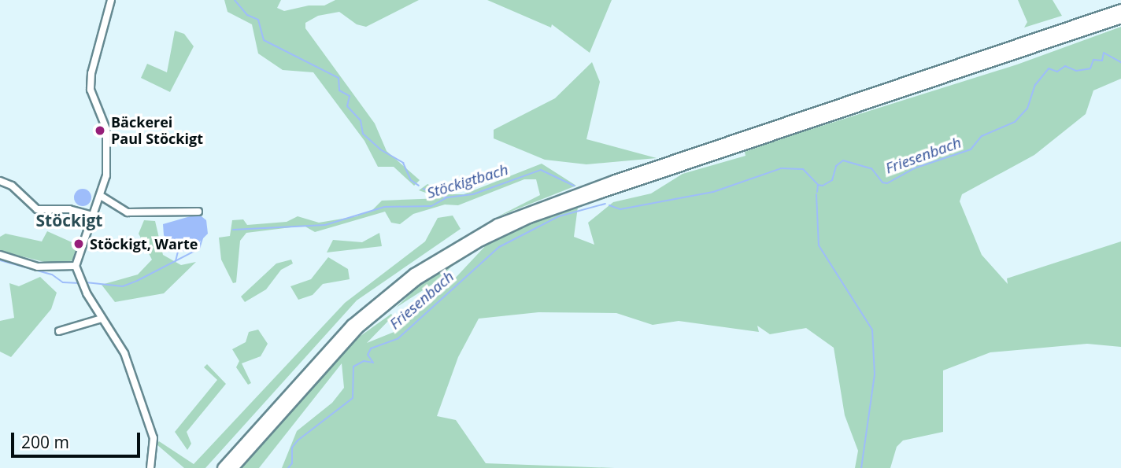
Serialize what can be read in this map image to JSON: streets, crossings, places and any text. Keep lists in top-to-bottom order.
{
  "districts": ["Stöckigt"],
  "water": ["Friesenbach", "Stöckigtbach"],
  "places": ["Bäckerei Paul Stöckigt", "Stöckigt, Warte"],
  "scale_bar": "200 m"
}
